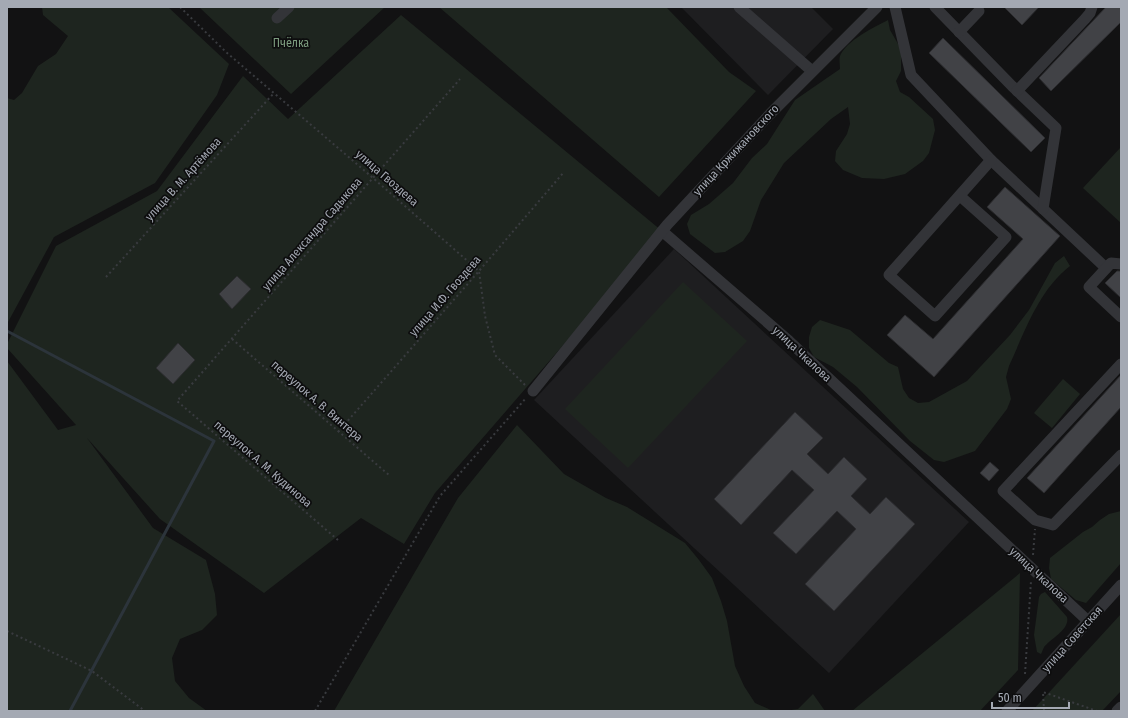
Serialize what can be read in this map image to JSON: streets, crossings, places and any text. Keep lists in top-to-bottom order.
{
  "streets": {
    "street": ["улица Кржижановского", "улица Чкалова", "улица Советская"],
    "path": [
      "улица Гвоздева",
      "улица В. М. Артёмова",
      "улица Александра Садыкова",
      "улица И.Ф. Гвоздева",
      "переулок А. В. Винтера",
      "переулок А. М. Кудинова"
    ]
  },
  "crossings": [
    ["улица Кржижановского", "улица Чкалова"],
    ["улица Гвоздева", "улица В. М. Артёмова"],
    ["улица Гвоздева", "улица Александра Садыкова"],
    ["улица Гвоздева", "улица И.Ф. Гвоздева"],
    ["улица Александра Садыкова", "переулок А. В. Винтера"],
    ["улица Александра Садыкова", "переулок А. М. Кудинова"],
    ["улица И.Ф. Гвоздева", "переулок А. В. Винтера"],
    ["улица Чкалова", "улица Советская"]
  ],
  "parks": ["Пчёлка"],
  "scale_bar": "50 m"
}
